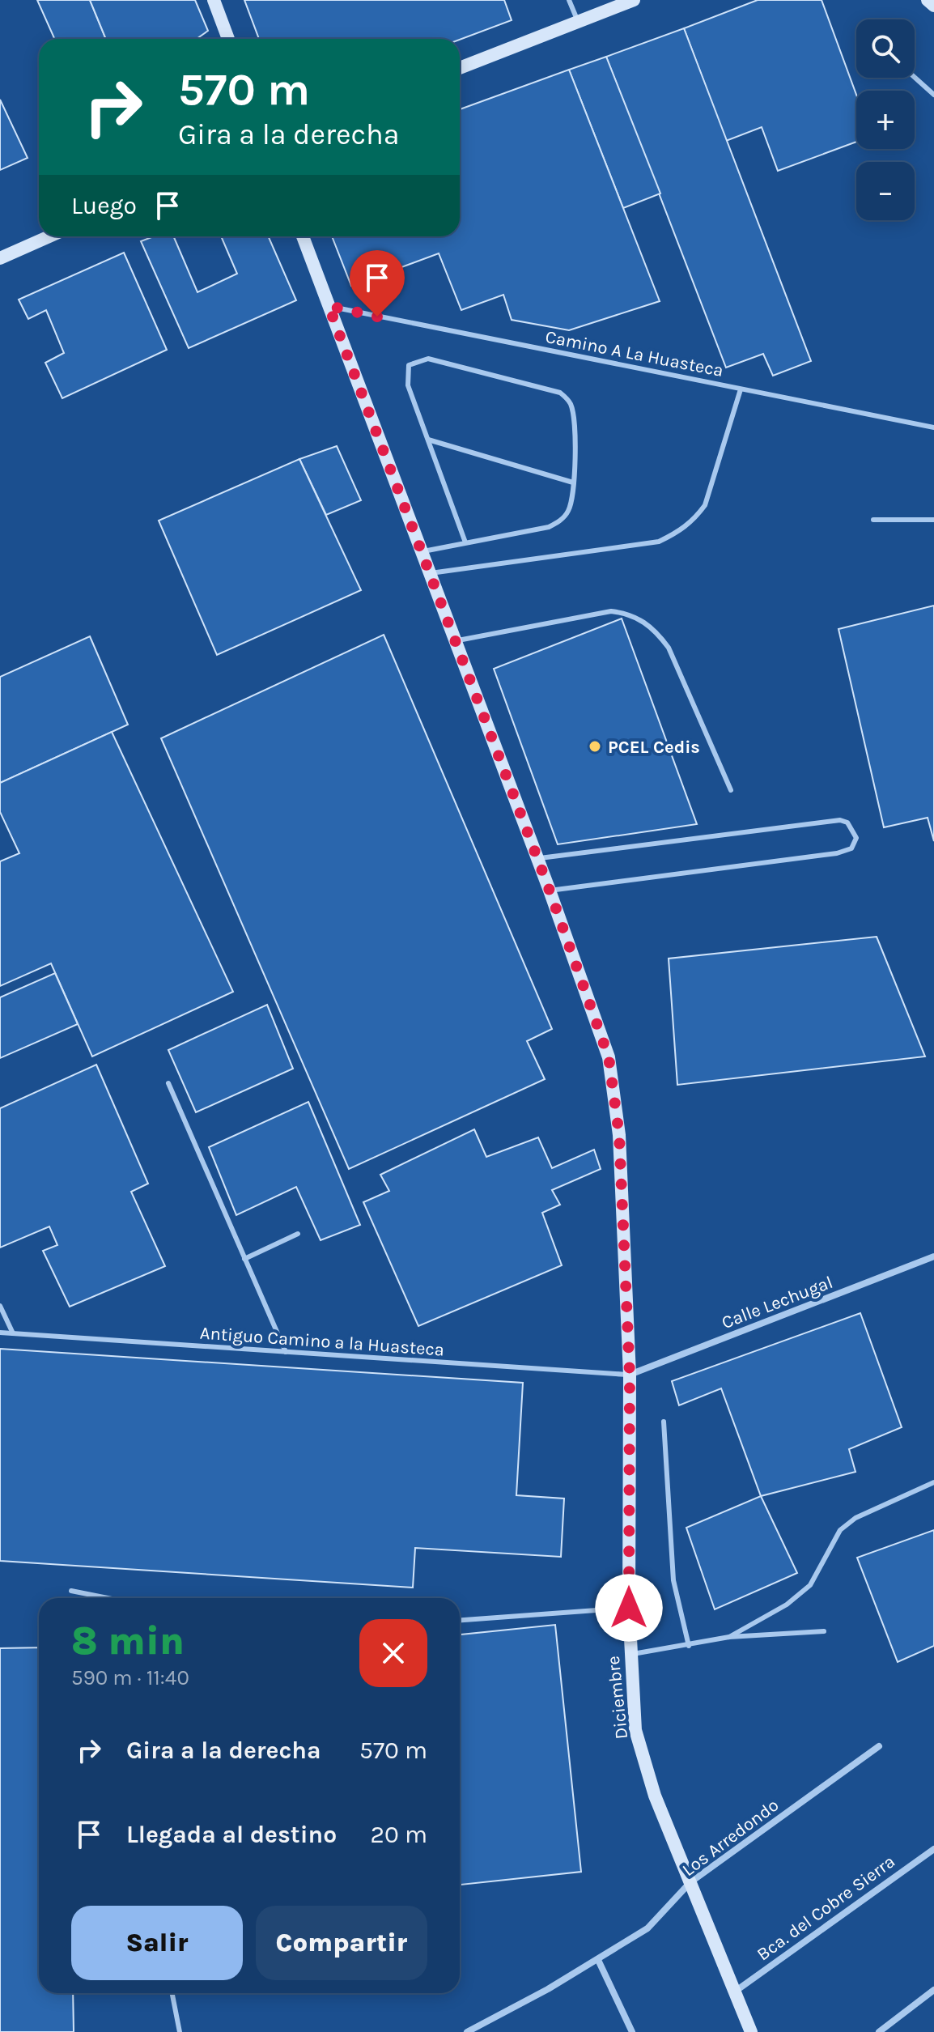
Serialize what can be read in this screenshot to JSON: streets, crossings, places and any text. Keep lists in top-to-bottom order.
{
  "streets": {
    "street": [
      "Calle Lechugal",
      "Diciembre",
      "Los Arredondo",
      "Bca. del Cobre Sierra"
    ],
    "lane": ["Camino A La Huasteca", "Antiguo Camino a la Huasteca"]
  },
  "crossings": [
    ["Camino A La Huasteca", "Diciembre"],
    ["Calle Lechugal", "Antiguo Camino a la Huasteca"],
    ["Calle Lechugal", "Diciembre"],
    ["Antiguo Camino a la Huasteca", "Diciembre"],
    ["Diciembre", "Los Arredondo"],
    ["Diciembre", "Bca. del Cobre Sierra"]
  ],
  "places": ["PCEL Cedis"],
  "page": {
    "map_buttons": ["+", "−"],
    "turn": ["570 m", "Gira a la derecha"],
    "then": "Luego",
    "heading": ["8 min", "590 m · 11:40"],
    "list": [
      {
        "name": "Gira a la derecha",
        "value": "570 m"
      },
      {
        "name": "Llegada al destino",
        "value": "20 m"
      }
    ],
    "buttons": ["Salir", "Compartir"]
  }
}
